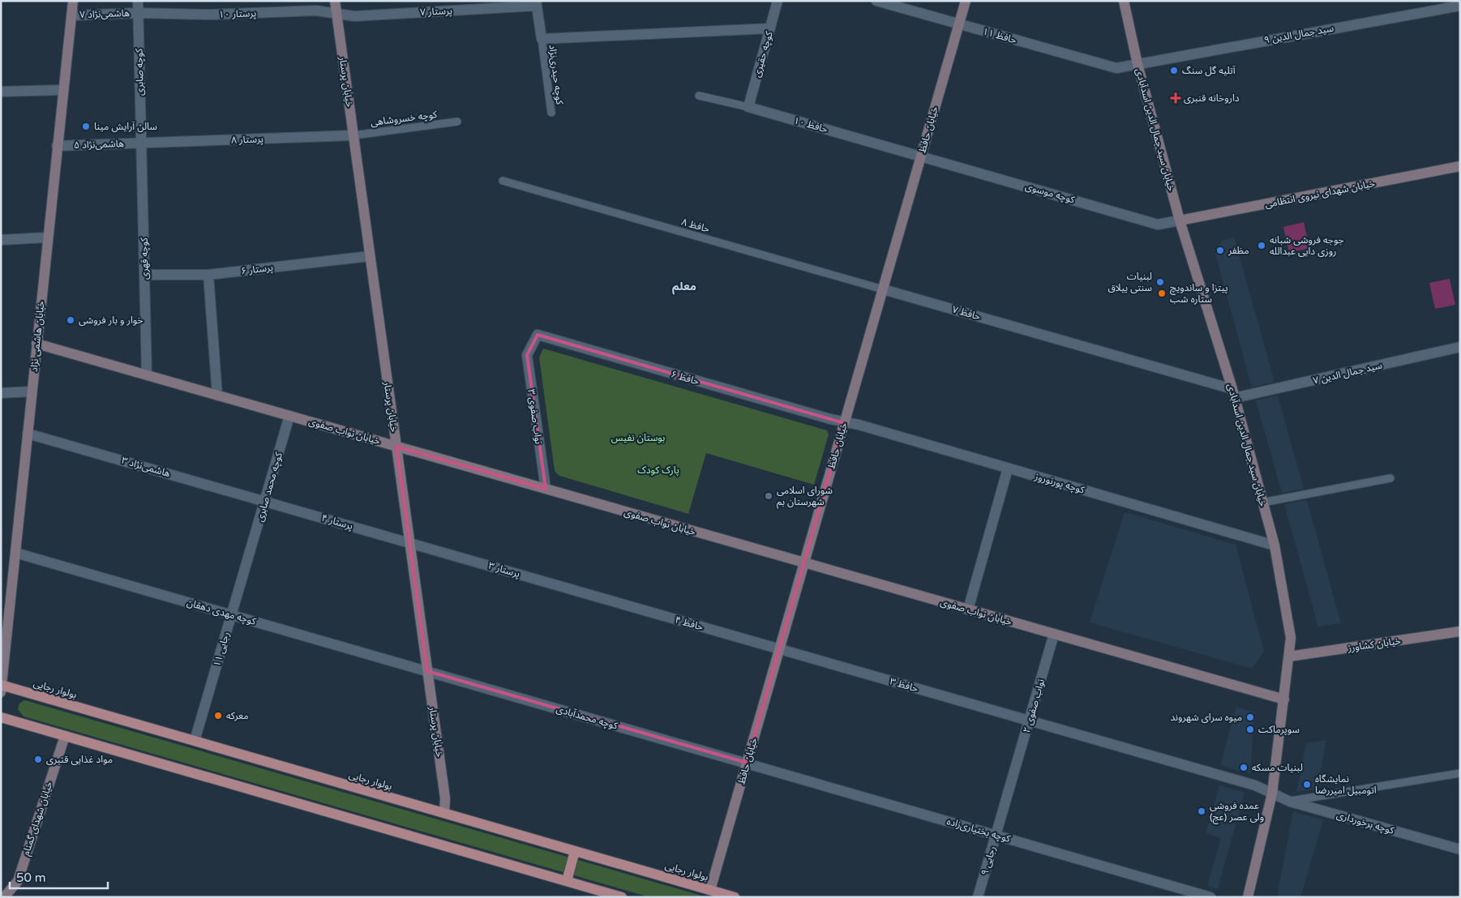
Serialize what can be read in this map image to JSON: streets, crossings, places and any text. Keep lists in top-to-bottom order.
{
  "streets": {
    "main road": ["بولوار رجایی"],
    "street": [
      "پرستار ۷",
      "هاشمی‌نژاد ۷",
      "پرستار ۱۰",
      "سید جمال الدین ۹",
      "حافظ ۱۱",
      "کوچه حقیری",
      "کوچه صابری",
      "خیابان پرستار",
      "حافظ ۱۰",
      "خیابان حافظ",
      "خیابان سید جمال الدین اسدآبادی",
      "پرستار ۸",
      "هاشمی‌نژاد ۵",
      "کوچه موسوی",
      "خیابان شهدای نیروی انتظامی",
      "کوچه قهری",
      "پرستار ۶",
      "حافظ ۷",
      "خیابان هاشمی نژاد",
      "سید جمال الدین ۷",
      "حافظ ۶",
      "نواب صفوی ۳",
      "خیابان نواب صفوی",
      "هاشمی‌نژاد ۳",
      "کوچه پورنوروز",
      "کوچه محمد صابری",
      "پرستار ۴",
      "پرستار ۳",
      "کوچه مهدی دهقان",
      "حافظ ۴",
      "خیابان کشاورز",
      "رجایی ۱۱",
      "حافظ ۳",
      "نواب صفوی ۲",
      "کوچه محمدآبادی",
      "خیابان شهدای گمنام",
      "کوچه برخورداری",
      "کوچه بختیاری‌زاده",
      "رجایی ۹"
    ],
    "lane": ["کوچه حیدری‌نژاد", "کوچه خسروشاهی", "حافظ ۸"]
  },
  "crossings": [
    ["پرستار ۷", "پرستار ۱۰"],
    ["پرستار ۷", "خیابان پرستار"],
    ["هاشمی‌نژاد ۷", "پرستار ۱۰"],
    ["هاشمی‌نژاد ۷", "کوچه صابری"],
    ["هاشمی‌نژاد ۷", "خیابان هاشمی نژاد"],
    ["پرستار ۱۰", "کوچه صابری"],
    ["پرستار ۱۰", "خیابان پرستار"],
    ["سید جمال الدین ۹", "حافظ ۱۱"],
    ["سید جمال الدین ۹", "خیابان سید جمال الدین اسدآبادی"],
    ["حافظ ۱۱", "خیابان حافظ"],
    ["کوچه حقیری", "حافظ ۱۰"],
    ["کوچه صابری", "پرستار ۸"],
    ["کوچه صابری", "هاشمی‌نژاد ۵"],
    ["کوچه صابری", "کوچه قهری"],
    ["خیابان پرستار", "کوچه خسروشاهی"],
    ["خیابان پرستار", "پرستار ۸"],
    ["خیابان پرستار", "پرستار ۶"],
    ["خیابان پرستار", "خیابان نواب صفوی"],
    ["خیابان پرستار", "پرستار ۴"],
    ["خیابان پرستار", "پرستار ۳"],
    ["خیابان پرستار", "کوچه مهدی دهقان"],
    ["خیابان پرستار", "بولوار رجایی"],
    ["خیابان پرستار", "کوچه محمدآبادی"],
    ["کوچه خسروشاهی", "پرستار ۸"],
    ["حافظ ۱۰", "خیابان حافظ"],
    ["حافظ ۱۰", "کوچه موسوی"],
    ["خیابان حافظ", "کوچه موسوی"],
    ["خیابان حافظ", "حافظ ۸"],
    ["خیابان حافظ", "حافظ ۷"],
    ["خیابان حافظ", "حافظ ۶"],
    ["خیابان حافظ", "خیابان نواب صفوی"],
    ["خیابان حافظ", "کوچه پورنوروز"],
    ["خیابان حافظ", "حافظ ۴"],
    ["خیابان حافظ", "حافظ ۳"],
    ["خیابان حافظ", "بولوار رجایی"],
    ["خیابان حافظ", "کوچه محمدآبادی"],
    ["خیابان حافظ", "کوچه بختیاری‌زاده"],
    ["خیابان سید جمال الدین اسدآبادی", "کوچه موسوی"],
    ["خیابان سید جمال الدین اسدآبادی", "خیابان شهدای نیروی انتظامی"],
    ["خیابان سید جمال الدین اسدآبادی", "حافظ ۷"],
    ["خیابان سید جمال الدین اسدآبادی", "سید جمال الدین ۷"],
    ["خیابان سید جمال الدین اسدآبادی", "خیابان نواب صفوی"],
    ["خیابان سید جمال الدین اسدآبادی", "کوچه پورنوروز"],
    ["خیابان سید جمال الدین اسدآبادی", "خیابان کشاورز"],
    ["خیابان سید جمال الدین اسدآبادی", "حافظ ۳"],
    ["خیابان سید جمال الدین اسدآبادی", "کوچه برخورداری"],
    ["پرستار ۸", "هاشمی‌نژاد ۵"],
    ["پرستار ۸", "کوچه قهری"],
    ["هاشمی‌نژاد ۵", "کوچه قهری"],
    ["هاشمی‌نژاد ۵", "خیابان هاشمی نژاد"],
    ["کوچه موسوی", "خیابان شهدای نیروی انتظامی"],
    ["حافظ ۸", "حافظ ۷"],
    ["کوچه قهری", "پرستار ۶"],
    ["کوچه قهری", "خیابان نواب صفوی"],
    ["حافظ ۷", "سید جمال الدین ۷"],
    ["خیابان هاشمی نژاد", "خیابان نواب صفوی"],
    ["خیابان هاشمی نژاد", "هاشمی‌نژاد ۳"],
    ["خیابان هاشمی نژاد", "کوچه مهدی دهقان"],
    ["خیابان هاشمی نژاد", "بولوار رجایی"],
    ["حافظ ۶", "نواب صفوی ۳"],
    ["حافظ ۶", "کوچه پورنوروز"],
    ["نواب صفوی ۳", "خیابان نواب صفوی"],
    ["خیابان نواب صفوی", "کوچه محمد صابری"],
    ["خیابان نواب صفوی", "نواب صفوی ۲"],
    ["هاشمی‌نژاد ۳", "کوچه محمد صابری"],
    ["هاشمی‌نژاد ۳", "پرستار ۴"],
    ["کوچه محمد صابری", "پرستار ۴"],
    ["کوچه محمد صابری", "رجایی ۱۱"],
    ["پرستار ۴", "پرستار ۳"],
    ["پرستار ۳", "حافظ ۴"],
    ["کوچه مهدی دهقان", "رجایی ۱۱"],
    ["کوچه مهدی دهقان", "کوچه محمدآبادی"],
    ["حافظ ۴", "حافظ ۳"],
    ["رجایی ۱۱", "بولوار رجایی"],
    ["حافظ ۳", "نواب صفوی ۲"],
    ["حافظ ۳", "کوچه برخورداری"],
    ["نواب صفوی ۲", "رجایی ۹"],
    ["کوچه محمدآبادی", "کوچه بختیاری‌زاده"],
    ["کوچه بختیاری‌زاده", "رجایی ۹"]
  ],
  "districts": ["معلم"],
  "parks": ["بوستان نفیس", "پارک کودک"],
  "places": {
    "other": [
      "آتلیه گل سنگ",
      "سالن آرایش مینا",
      "جوجه فروشی شبانه روزی دایی عبدالله",
      "مظفر",
      "لبنیات سنتی ییلاق",
      "پیتزا و ساندویچ ستاره شب",
      "خوار و بار فروشی",
      "شورای اسلامی شهرستان بم",
      "معرکه",
      "میوه سرای شهروند",
      "سوپرماکت",
      "مواد غذایی قنبری",
      "لبنیات مسکه",
      "نمایشگاه اتومبیل امیررضا",
      "عمده فروشی ولی عصر (عج)"
    ],
    "health": ["داروخانه قنبری"]
  },
  "scale_bar": "50 m"
}
